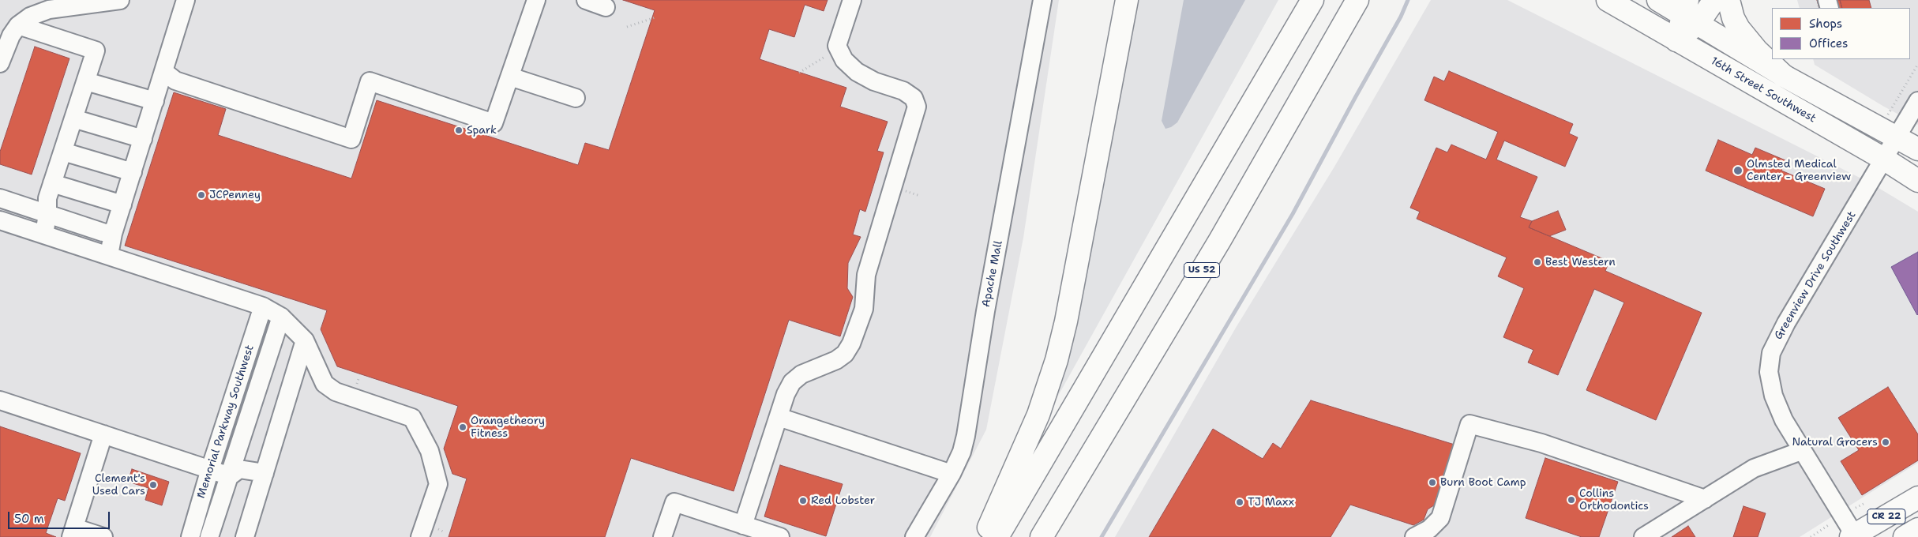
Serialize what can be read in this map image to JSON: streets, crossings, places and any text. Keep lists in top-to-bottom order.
{
  "streets": {
    "main road": ["16th Street Southwest", "US 52", "CR 22"],
    "street": ["Apache Mall", "Greenview Drive Southwest", "Memorial Parkway Southwest"]
  },
  "crossings": [
    ["16th Street Southwest", "Greenview Drive Southwest"],
    ["Greenview Drive Southwest", "CR 22"]
  ],
  "places": [
    "Spark",
    "Olmsted Medical Center - Greenview",
    "JCPenney",
    "Best Western",
    "Orangetheory Fitness",
    "Natural Grocers",
    "Burn Boot Camp",
    "Clement's Used Cars",
    "Collins Orthodontics",
    "Red Lobster",
    "TJ Maxx"
  ],
  "legend": ["Shops", "Offices"],
  "scale_bar": "50 m"
}
